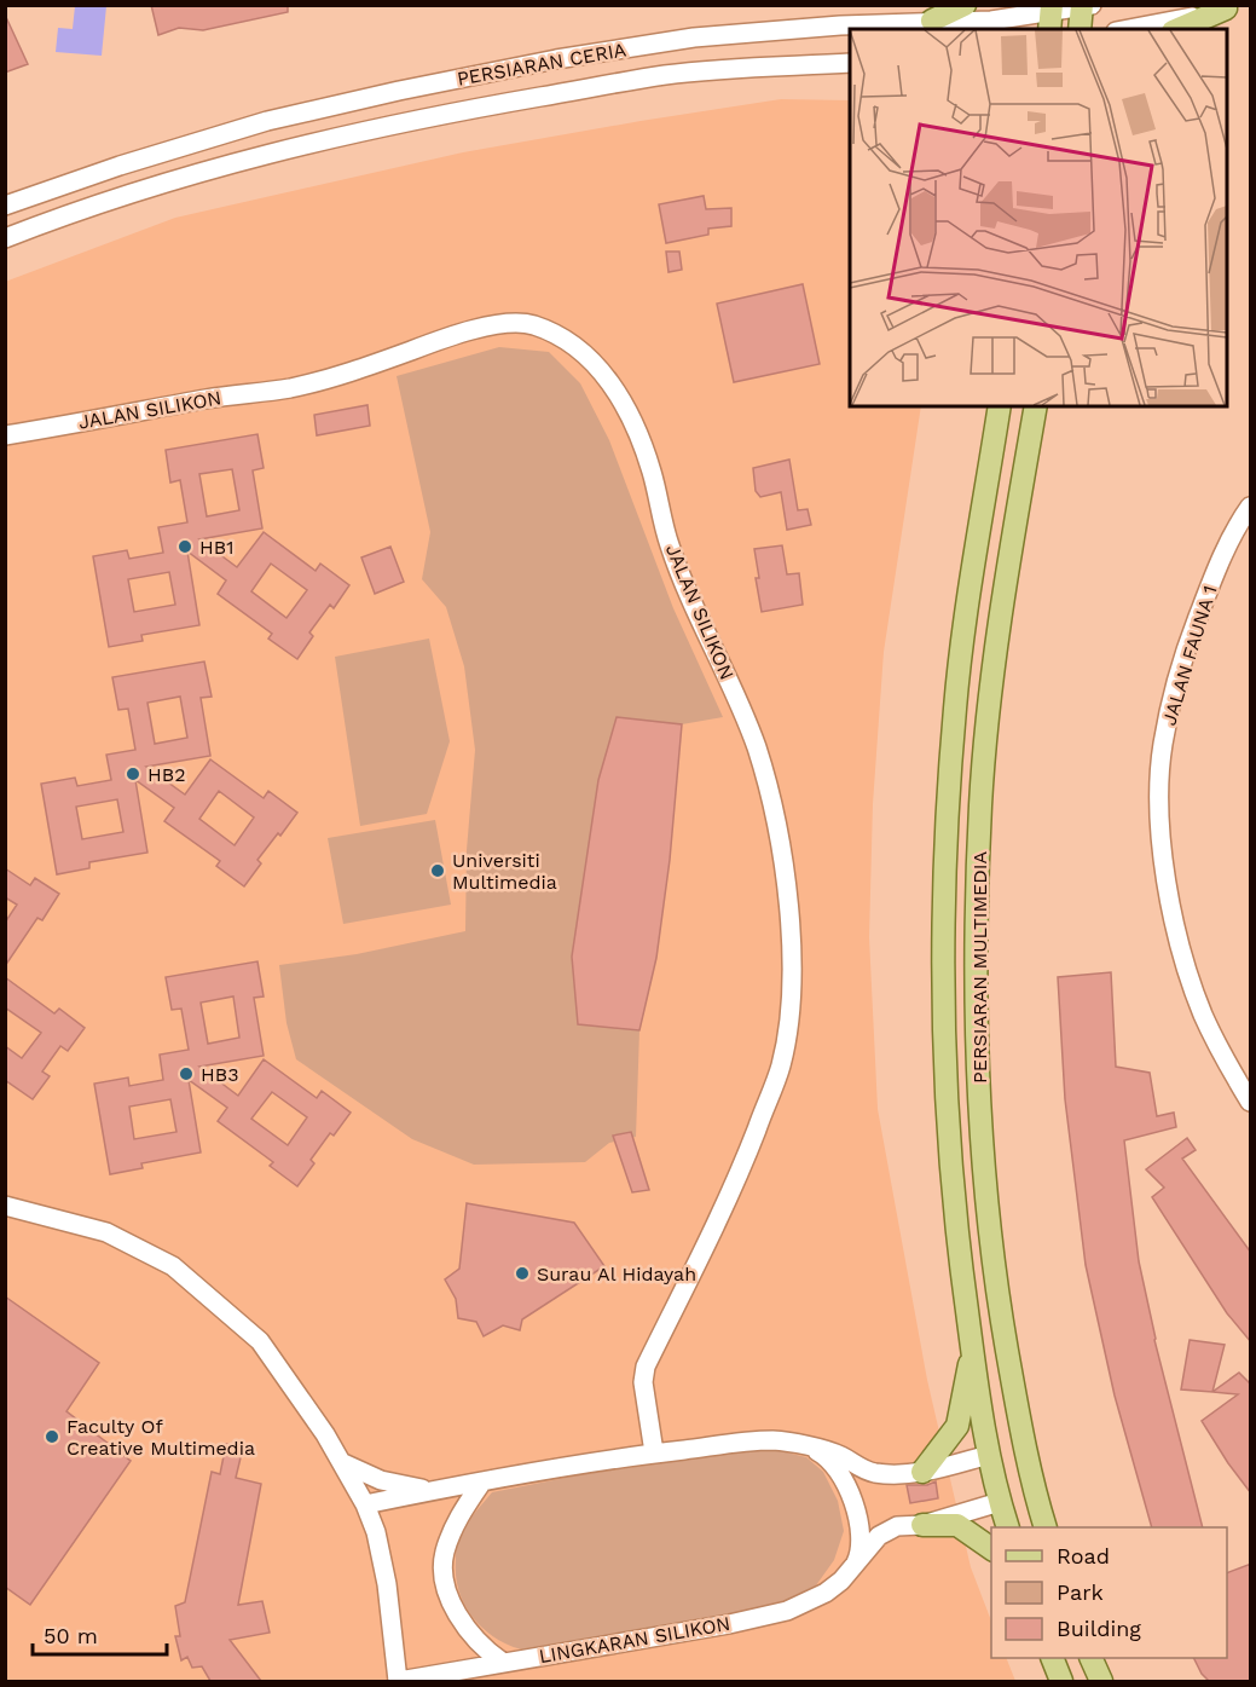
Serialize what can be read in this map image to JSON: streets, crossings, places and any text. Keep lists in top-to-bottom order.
{
  "streets": {
    "main road": ["PERSIARAN MULTIMEDIA"],
    "street": [
      "PERSIARAN CERIA",
      "JALAN SILIKON",
      "JALAN FAUNA 1",
      "LINGKARAN SILIKON"
    ]
  },
  "crossings": [
    ["PERSIARAN MULTIMEDIA", "LINGKARAN SILIKON"]
  ],
  "places": [
    "HB1",
    "HB2",
    "Universiti Multimedia",
    "HB3",
    "Surau Al Hidayah",
    "Faculty Of Creative Multimedia"
  ],
  "legend": ["Road", "Park", "Building"],
  "scale_bar": "50 m"
}
